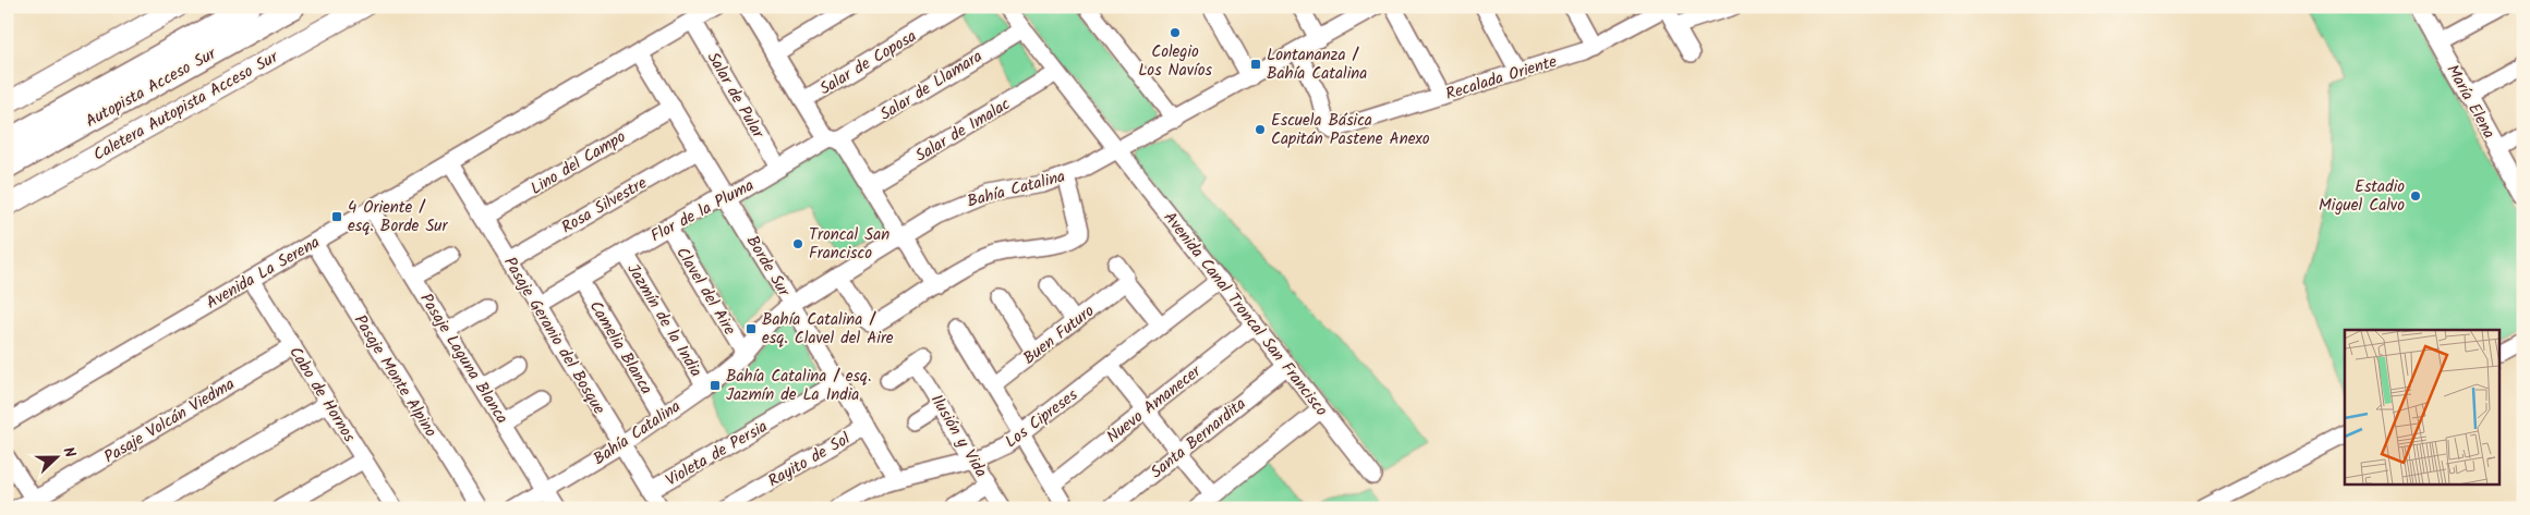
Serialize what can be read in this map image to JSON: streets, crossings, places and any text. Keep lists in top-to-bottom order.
{
  "streets": {
    "highway": ["Autopista Acceso Sur"],
    "main road": ["Caletera Autopista Acceso Sur"],
    "street": [
      "Salar de Coposa",
      "Recalada Oriente",
      "Salar de Llamara",
      "Salar de Pular",
      "María Elena",
      "Salar de Imalac",
      "Lino del Campo",
      "Bahía Catalina",
      "Rosa Silvestre",
      "Flor de la Pluma",
      "Borde Sur",
      "Avenida La Serena",
      "Clavel del Aire",
      "Avenida Canal Troncal San Francisco",
      "Jazmín de la India",
      "Buen Futuro",
      "Pasaje Geranio del Bosque",
      "Camelia Blanca",
      "Pasaje Laguna Blanca",
      "Pasaje Monte Alpino",
      "Cabo de Hornos",
      "Nuevo Amanecer",
      "Los Cipreses",
      "Pasaje Volcán Viedma",
      "Ilusión y Vida",
      "Santa Bernardita",
      "Violeta de Persia",
      "Rayito de Sol"
    ]
  },
  "crossings": [
    ["Recalada Oriente", "Bahía Catalina"],
    ["Salar de Llamara", "Flor de la Pluma"],
    ["Salar de Llamara", "Avenida Canal Troncal San Francisco"],
    ["Salar de Pular", "Flor de la Pluma"],
    ["Salar de Pular", "Avenida La Serena"],
    ["Salar de Imalac", "Avenida Canal Troncal San Francisco"],
    ["Lino del Campo", "Borde Sur"],
    ["Lino del Campo", "Pasaje Geranio del Bosque"],
    ["Bahía Catalina", "Borde Sur"],
    ["Bahía Catalina", "Clavel del Aire"],
    ["Bahía Catalina", "Avenida Canal Troncal San Francisco"],
    ["Bahía Catalina", "Jazmín de la India"],
    ["Bahía Catalina", "Pasaje Geranio del Bosque"],
    ["Bahía Catalina", "Camelia Blanca"],
    ["Bahía Catalina", "Pasaje Laguna Blanca"],
    ["Rosa Silvestre", "Borde Sur"],
    ["Rosa Silvestre", "Pasaje Geranio del Bosque"],
    ["Flor de la Pluma", "Borde Sur"],
    ["Flor de la Pluma", "Clavel del Aire"],
    ["Flor de la Pluma", "Jazmín de la India"],
    ["Flor de la Pluma", "Pasaje Geranio del Bosque"],
    ["Flor de la Pluma", "Camelia Blanca"],
    ["Borde Sur", "Avenida La Serena"],
    ["Borde Sur", "Los Cipreses"],
    ["Borde Sur", "Violeta de Persia"],
    ["Borde Sur", "Rayito de Sol"],
    ["Avenida La Serena", "Pasaje Geranio del Bosque"],
    ["Avenida La Serena", "Pasaje Laguna Blanca"],
    ["Avenida La Serena", "Pasaje Monte Alpino"],
    ["Avenida La Serena", "Cabo de Hornos"],
    ["Avenida Canal Troncal San Francisco", "Nuevo Amanecer"],
    ["Avenida Canal Troncal San Francisco", "Los Cipreses"],
    ["Avenida Canal Troncal San Francisco", "Santa Bernardita"],
    ["Pasaje Geranio del Bosque", "Violeta de Persia"],
    ["Cabo de Hornos", "Pasaje Volcán Viedma"],
    ["Los Cipreses", "Ilusión y Vida"]
  ],
  "places": {
    "other": [
      "Colegio Los Navíos",
      "Escuela Básica Capitán Pastene Anexo",
      "Estadio Miguel Calvo",
      "Troncal San Francisco"
    ],
    "transit": [
      "Lontananza / Bahía Catalina",
      "4 Oriente / esq. Borde Sur",
      "Bahía Catalina / esq. Clavel del Aire",
      "Bahía Catalina / esq. Jazmín de La India"
    ]
  },
  "north": "right"
}
